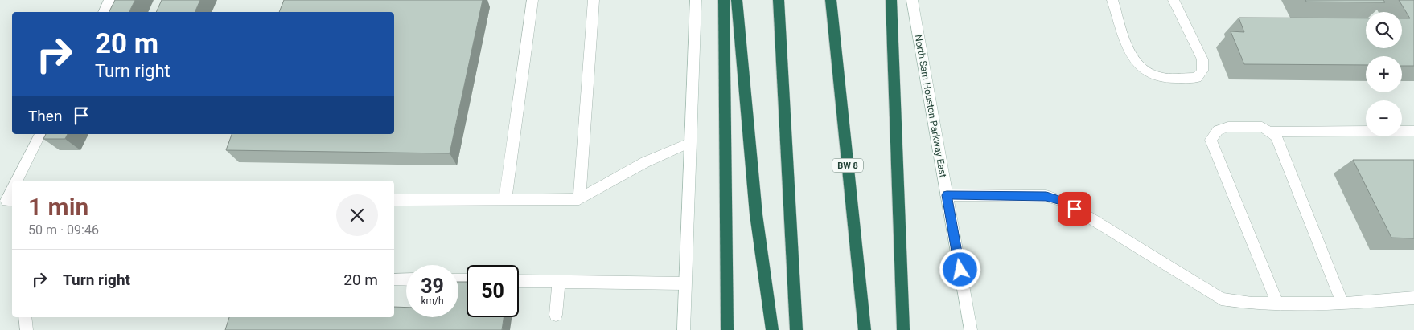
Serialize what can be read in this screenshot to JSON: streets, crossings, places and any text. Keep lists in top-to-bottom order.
{
  "streets": {
    "highway": ["BW 8"],
    "main road": ["North Sam Houston Parkway East"]
  },
  "page": {
    "map_buttons": ["+", "−"],
    "turn": ["20 m", "Turn right"],
    "then": "Then",
    "heading": ["1 min", "50 m · 09:46"],
    "list": [
      {
        "name": "Turn right",
        "value": "20 m"
      }
    ],
    "speed": "39 km/h",
    "limit": "50"
  }
}
